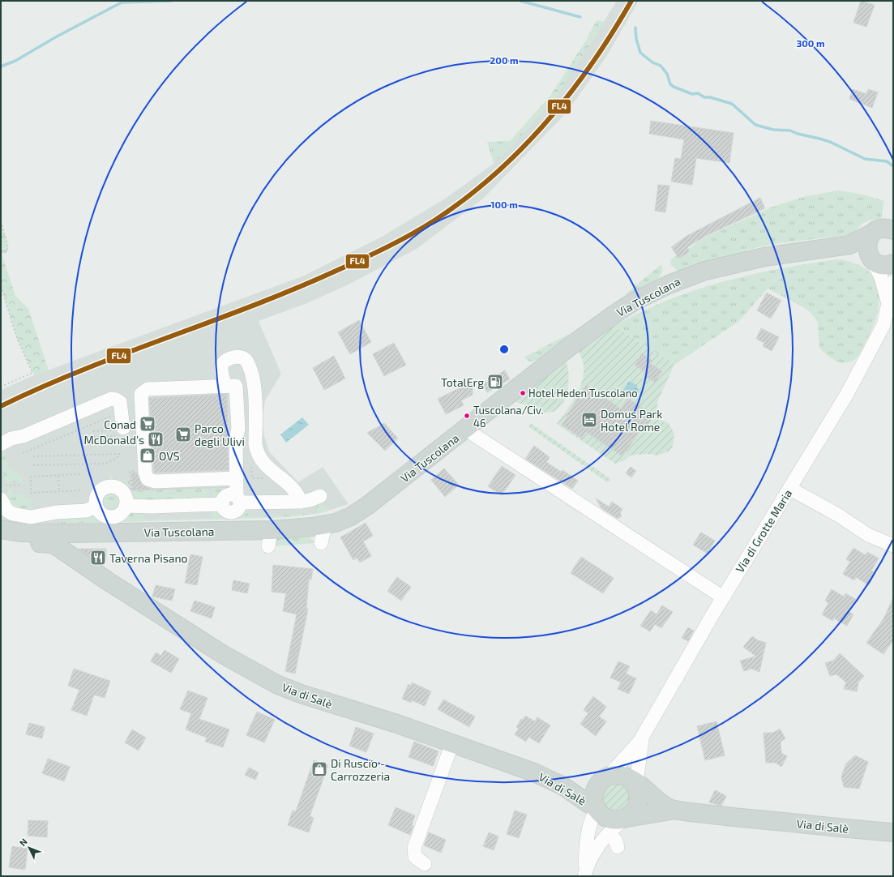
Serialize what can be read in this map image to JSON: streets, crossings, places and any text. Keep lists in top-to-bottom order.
{
  "streets": {
    "main road": ["Via Tuscolana", "Via di Salè"],
    "street": ["Via di Grotte Maria"]
  },
  "crossings": [
    ["Via Tuscolana", "Via di Salè"],
    ["Via di Grotte Maria", "Via di Salè"]
  ],
  "places": {
    "fuel station": ["TotalErg"],
    "other": ["Hotel Heden Tuscolano", "Tuscolana/Civ. 46"],
    "hotel": ["Domus Park Hotel Rome"],
    "supermarket": ["Conad", "Parco degli Ulivi"],
    "restaurant": ["McDonald's", "Taverna Pisano"],
    "shop": ["OVS", "Di Ruscio - Carrozzeria"]
  },
  "lines": ["transit line FL4"],
  "north": "top left",
  "rings": ["300 m", "200 m", "100 m"]
}
